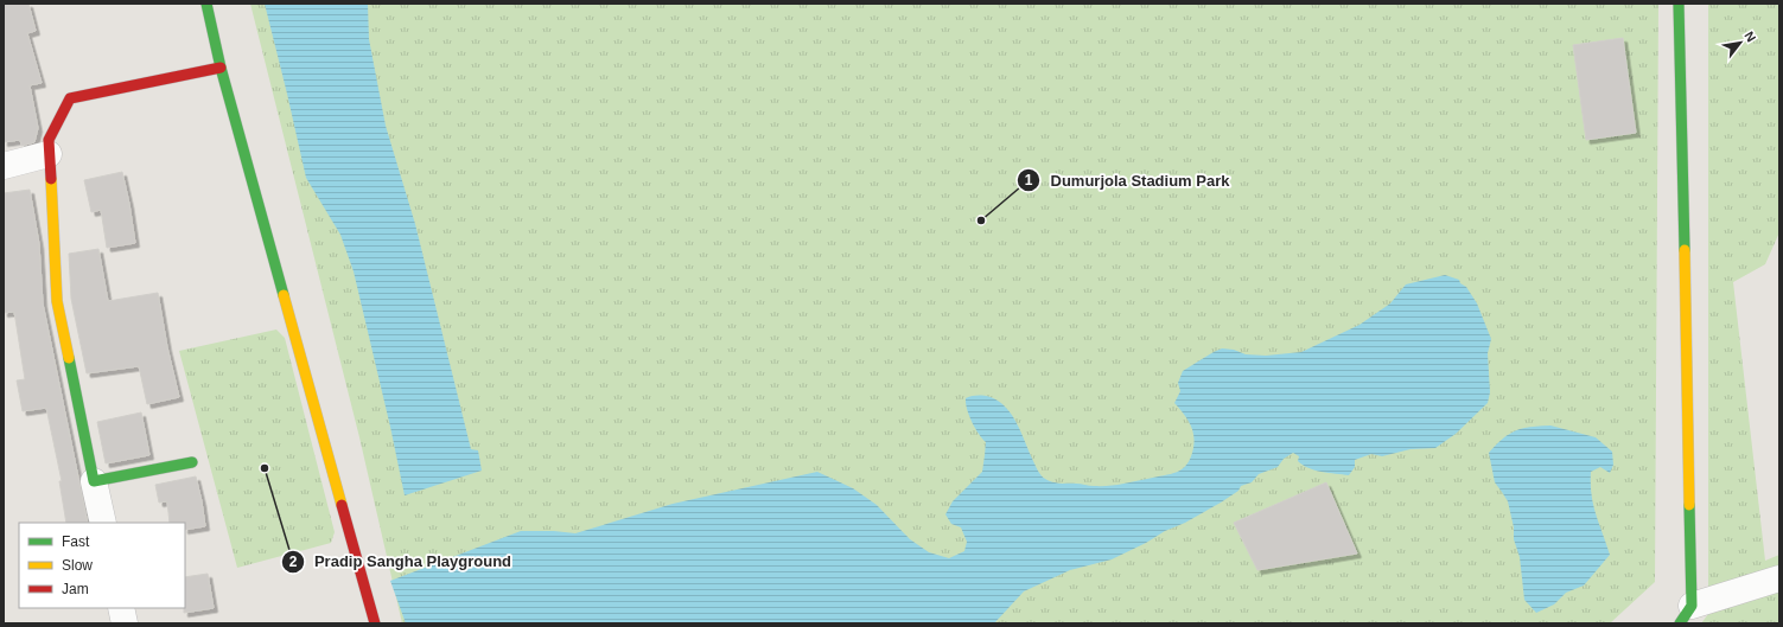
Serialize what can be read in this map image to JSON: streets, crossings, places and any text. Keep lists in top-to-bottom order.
{
  "places": ["Dumurjola Stadium Park", "Pradip Sangha Playground"],
  "legend": ["Fast", "Slow", "Jam"],
  "north": "top right"
}
